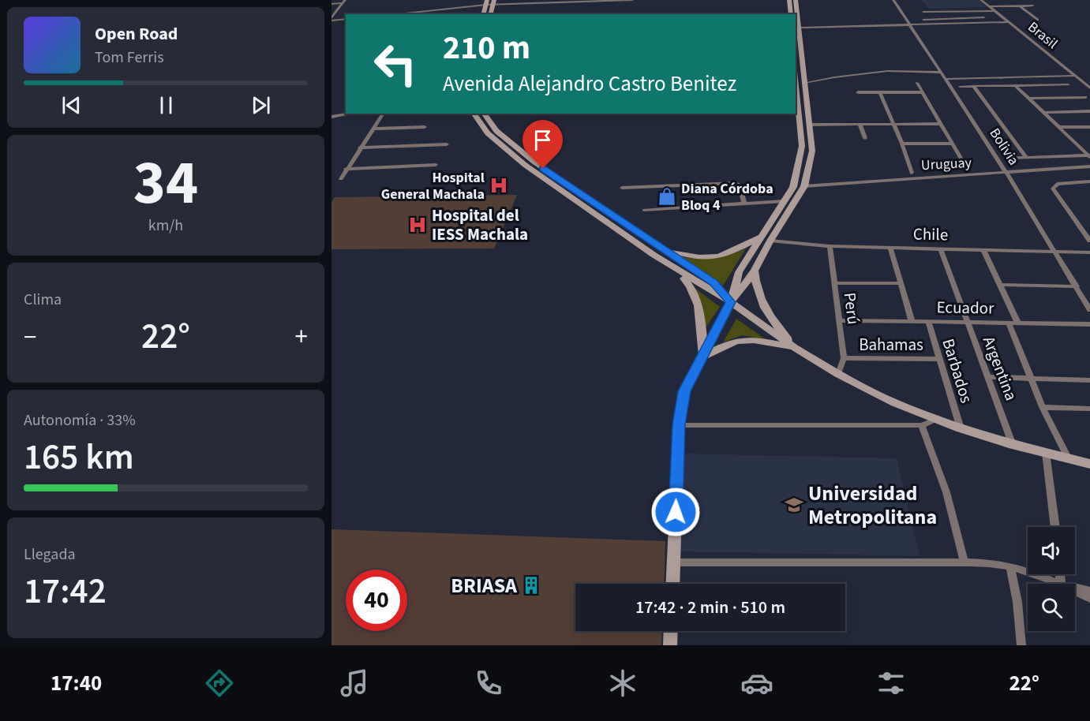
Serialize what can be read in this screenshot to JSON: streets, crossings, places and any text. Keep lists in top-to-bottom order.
{
  "streets": {
    "street": [
      "Brasil",
      "Bolivia",
      "Uruguay",
      "Chile",
      "Ecuador",
      "Perú",
      "Bahamas",
      "Argentina",
      "Barbados"
    ]
  },
  "crossings": [
    ["Bolivia", "Uruguay"],
    ["Bolivia", "Chile"],
    ["Chile", "Perú"],
    ["Chile", "Argentina"],
    ["Ecuador", "Perú"],
    ["Ecuador", "Argentina"],
    ["Ecuador", "Barbados"],
    ["Perú", "Bahamas"],
    ["Bahamas", "Barbados"]
  ],
  "places": {
    "hospital": ["Hospital General Machala", "Hospital del IESS Machala"],
    "shop": ["Diana Córdoba Bloq 4"],
    "school or university": ["Universidad Metropolitana"],
    "building": ["BRIASA"]
  },
  "page": {
    "turn": ["210 m", "Avenida Alejandro Castro Benitez"],
    "song": ["Open Road", "Tom Ferris"],
    "tile": [
      ["34", "km/h"],
      "Clima",
      ["Autonomía · 33%", "165 km"],
      ["Llegada", "17:42"]
    ],
    "heat": ["−", "22°", "+"],
    "limit": "40",
    "trip": "17:42 · 2 min · 510 m",
    "tabs": ["17:40", "22°"]
  }
}
